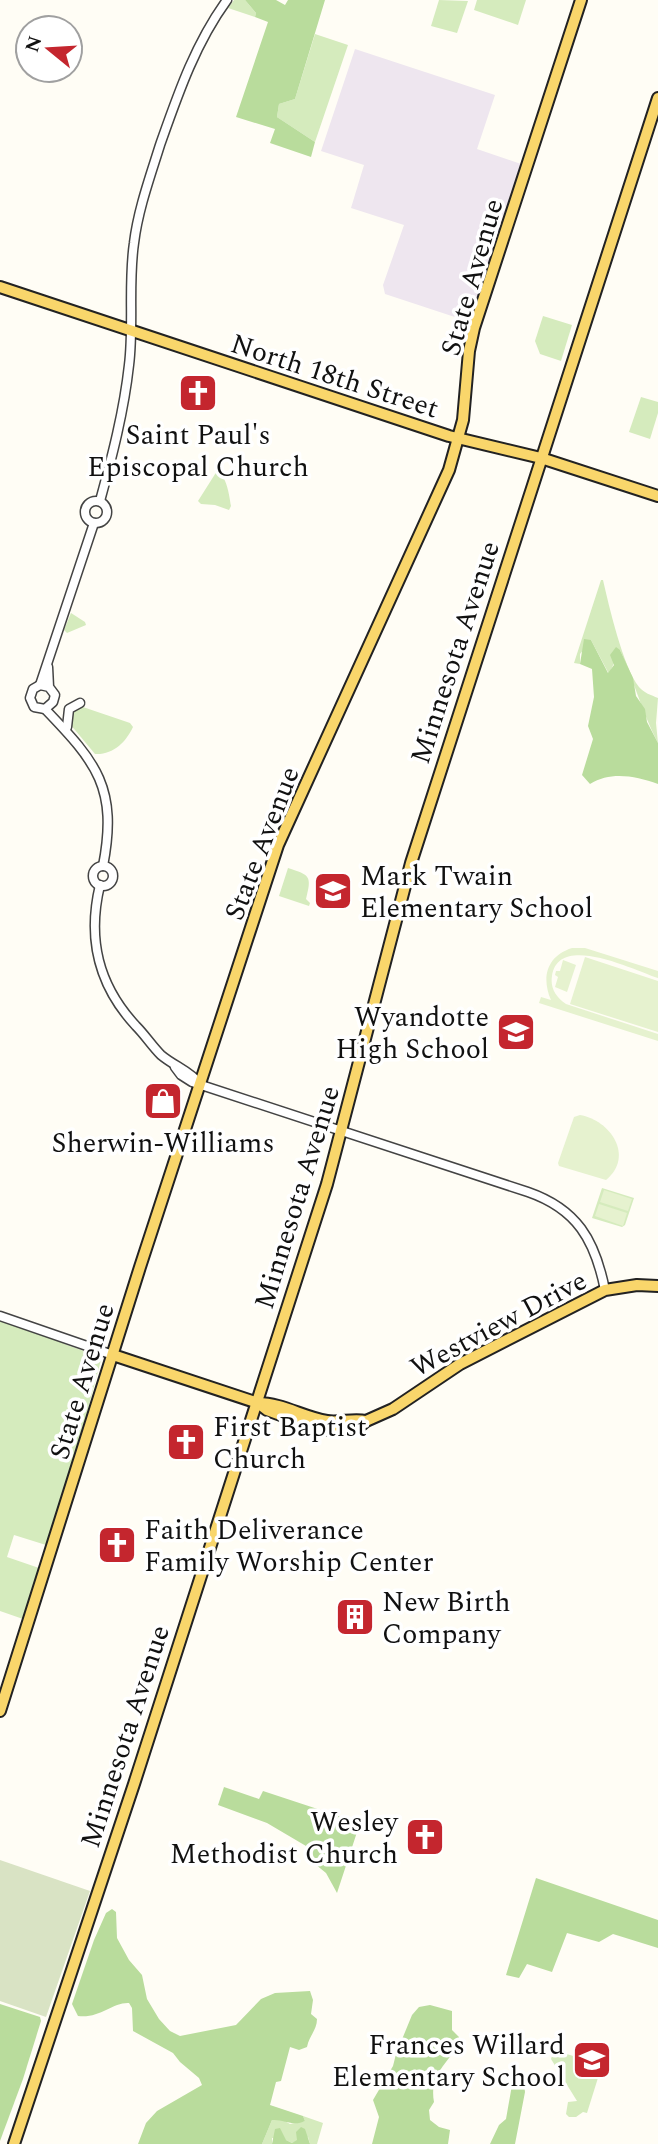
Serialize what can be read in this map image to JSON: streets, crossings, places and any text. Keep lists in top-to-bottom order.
{
  "streets": {
    "main road": [
      "State Avenue",
      "North 18th Street",
      "Minnesota Avenue",
      "Westview Drive"
    ]
  },
  "crossings": [
    ["State Avenue", "North 18th Street"],
    ["State Avenue", "Westview Drive"],
    ["North 18th Street", "Minnesota Avenue"],
    ["Minnesota Avenue", "Westview Drive"]
  ],
  "places": {
    "church": [
      "Saint Paul's Episcopal Church",
      "First Baptist Church",
      "Faith Deliverance Family Worship Center",
      "Wesley Methodist Church"
    ],
    "school or university": ["Mark Twain Elementary School", "Wyandotte High School", "Frances Willard Elementary School"],
    "shop": ["Sherwin-Williams"],
    "building": ["New Birth Company"]
  },
  "north": "left"
}
